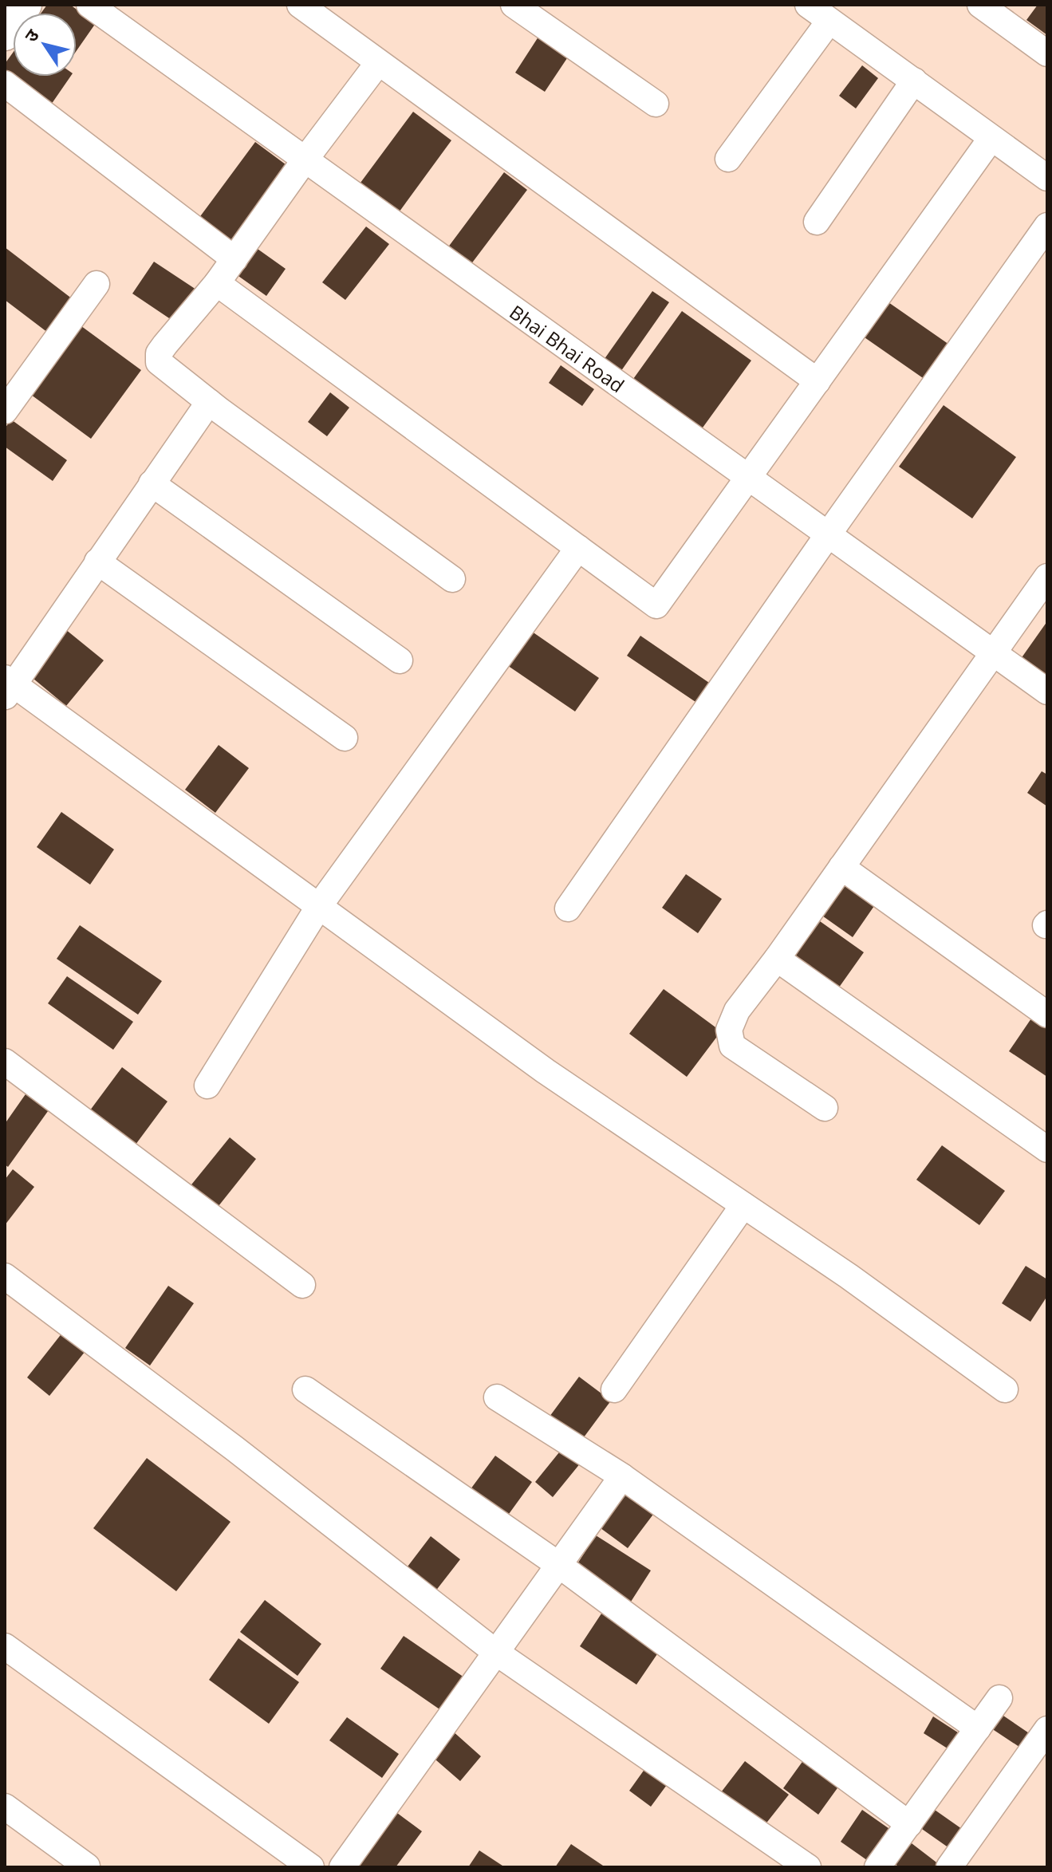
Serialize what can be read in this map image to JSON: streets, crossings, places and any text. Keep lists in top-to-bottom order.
{
  "streets": {
    "street": ["Bhai Bhai Road"]
  },
  "north": "top left"
}
